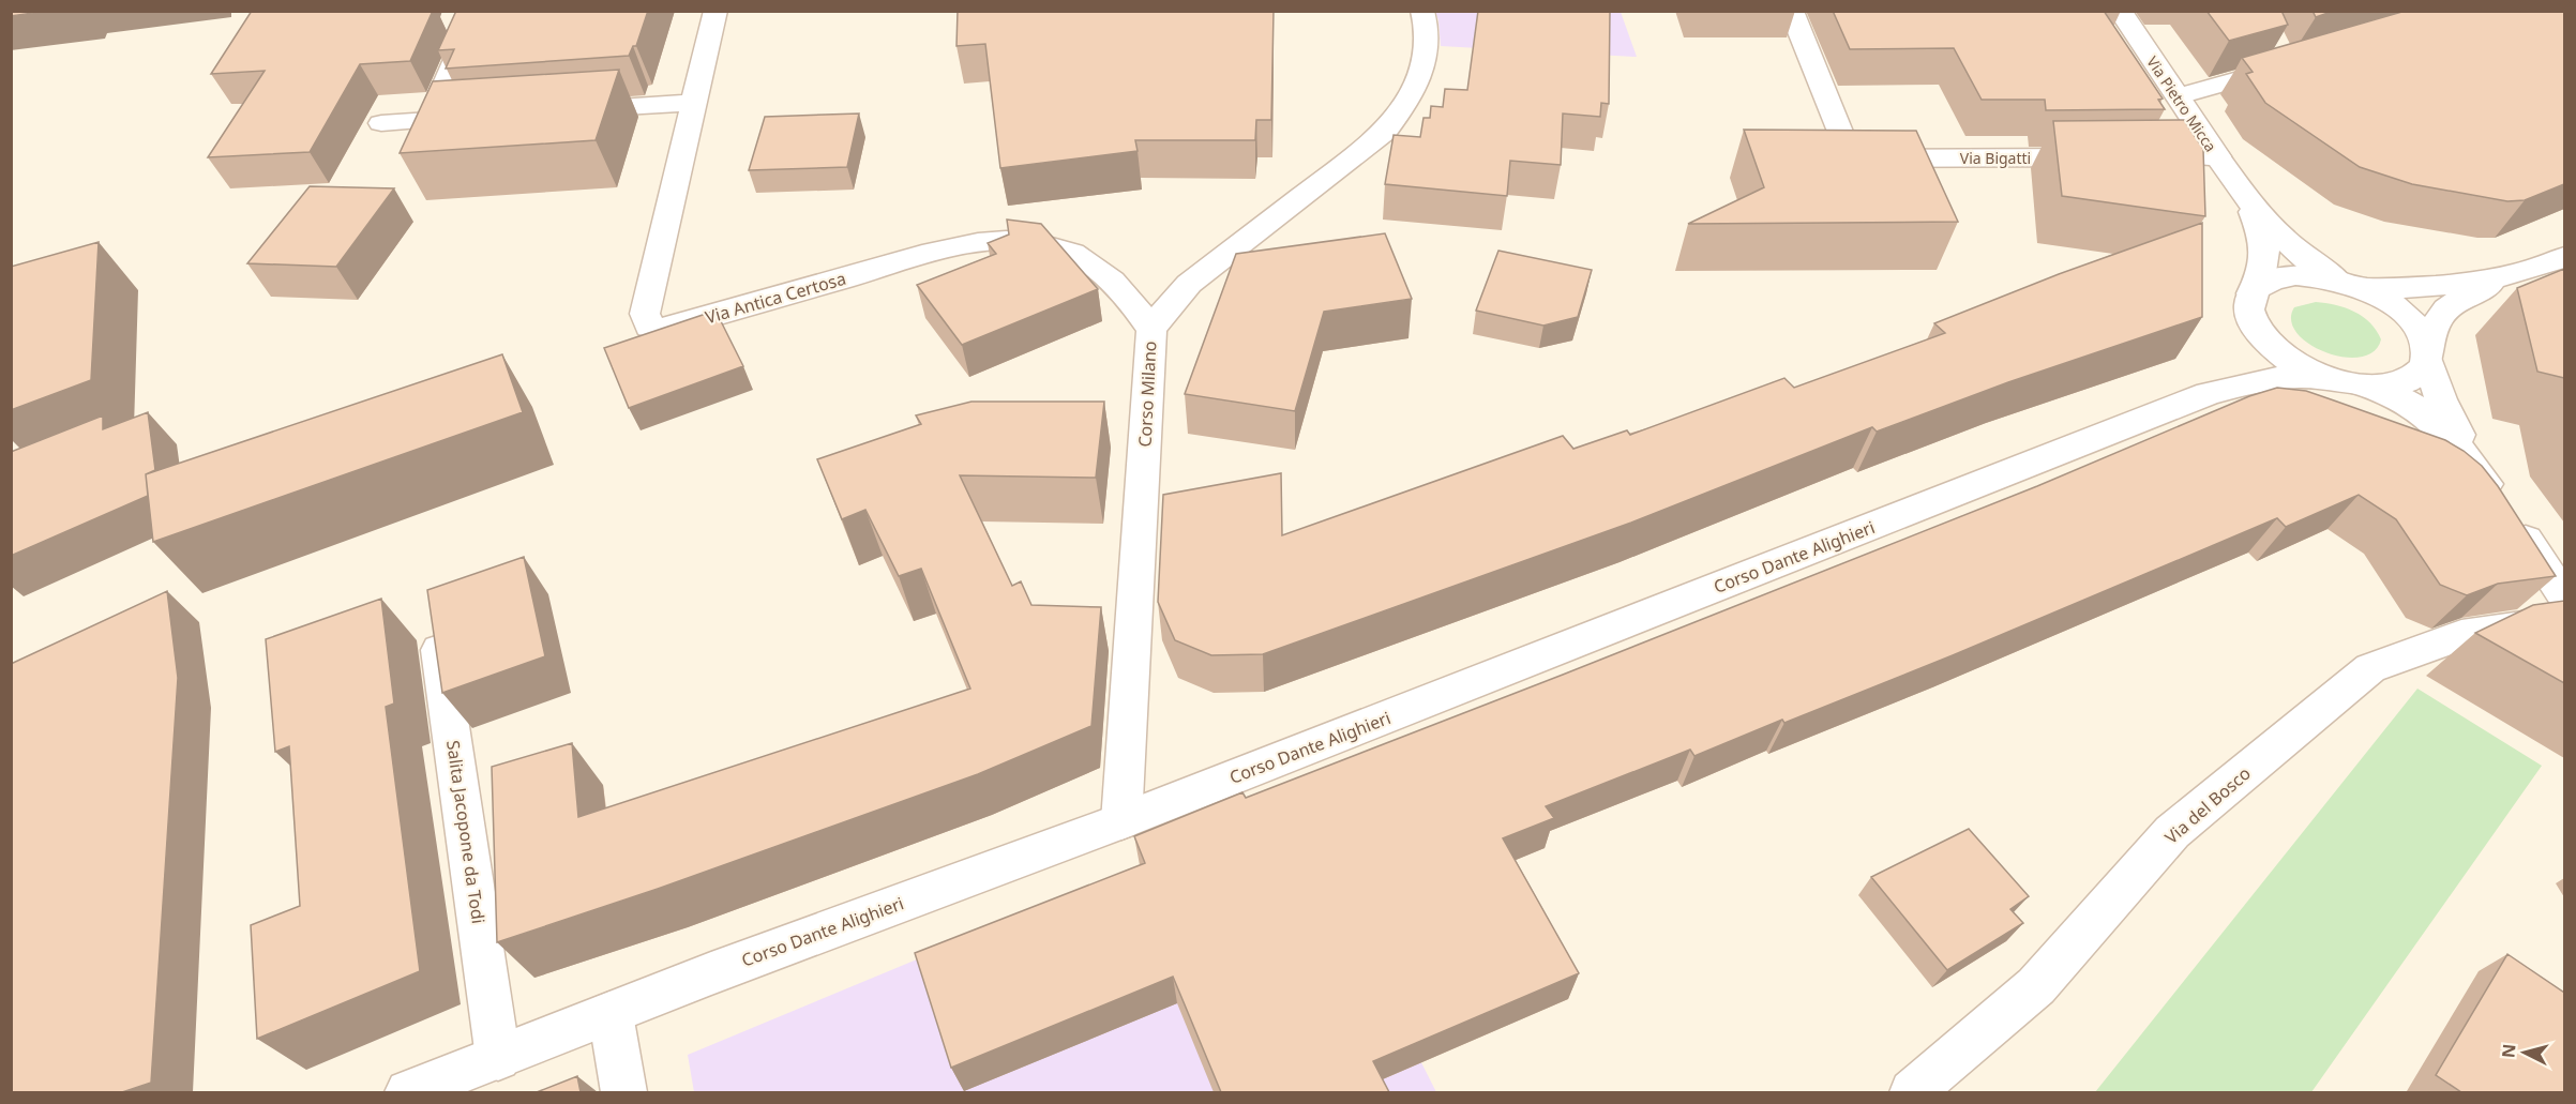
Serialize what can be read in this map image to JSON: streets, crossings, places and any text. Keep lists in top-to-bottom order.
{
  "streets": {
    "street": [
      "Via Pietro Micca",
      "Via Bigatti",
      "Via Antica Certosa",
      "Corso Milano",
      "Corso Dante Alighieri",
      "Via del Bosco",
      "Salita Jacopone da Todi"
    ]
  },
  "crossings": [
    ["Via Pietro Micca", "Corso Dante Alighieri"],
    ["Via Antica Certosa", "Corso Milano"],
    ["Corso Milano", "Corso Dante Alighieri"],
    ["Corso Dante Alighieri", "Salita Jacopone da Todi"]
  ],
  "north": "left"
}
